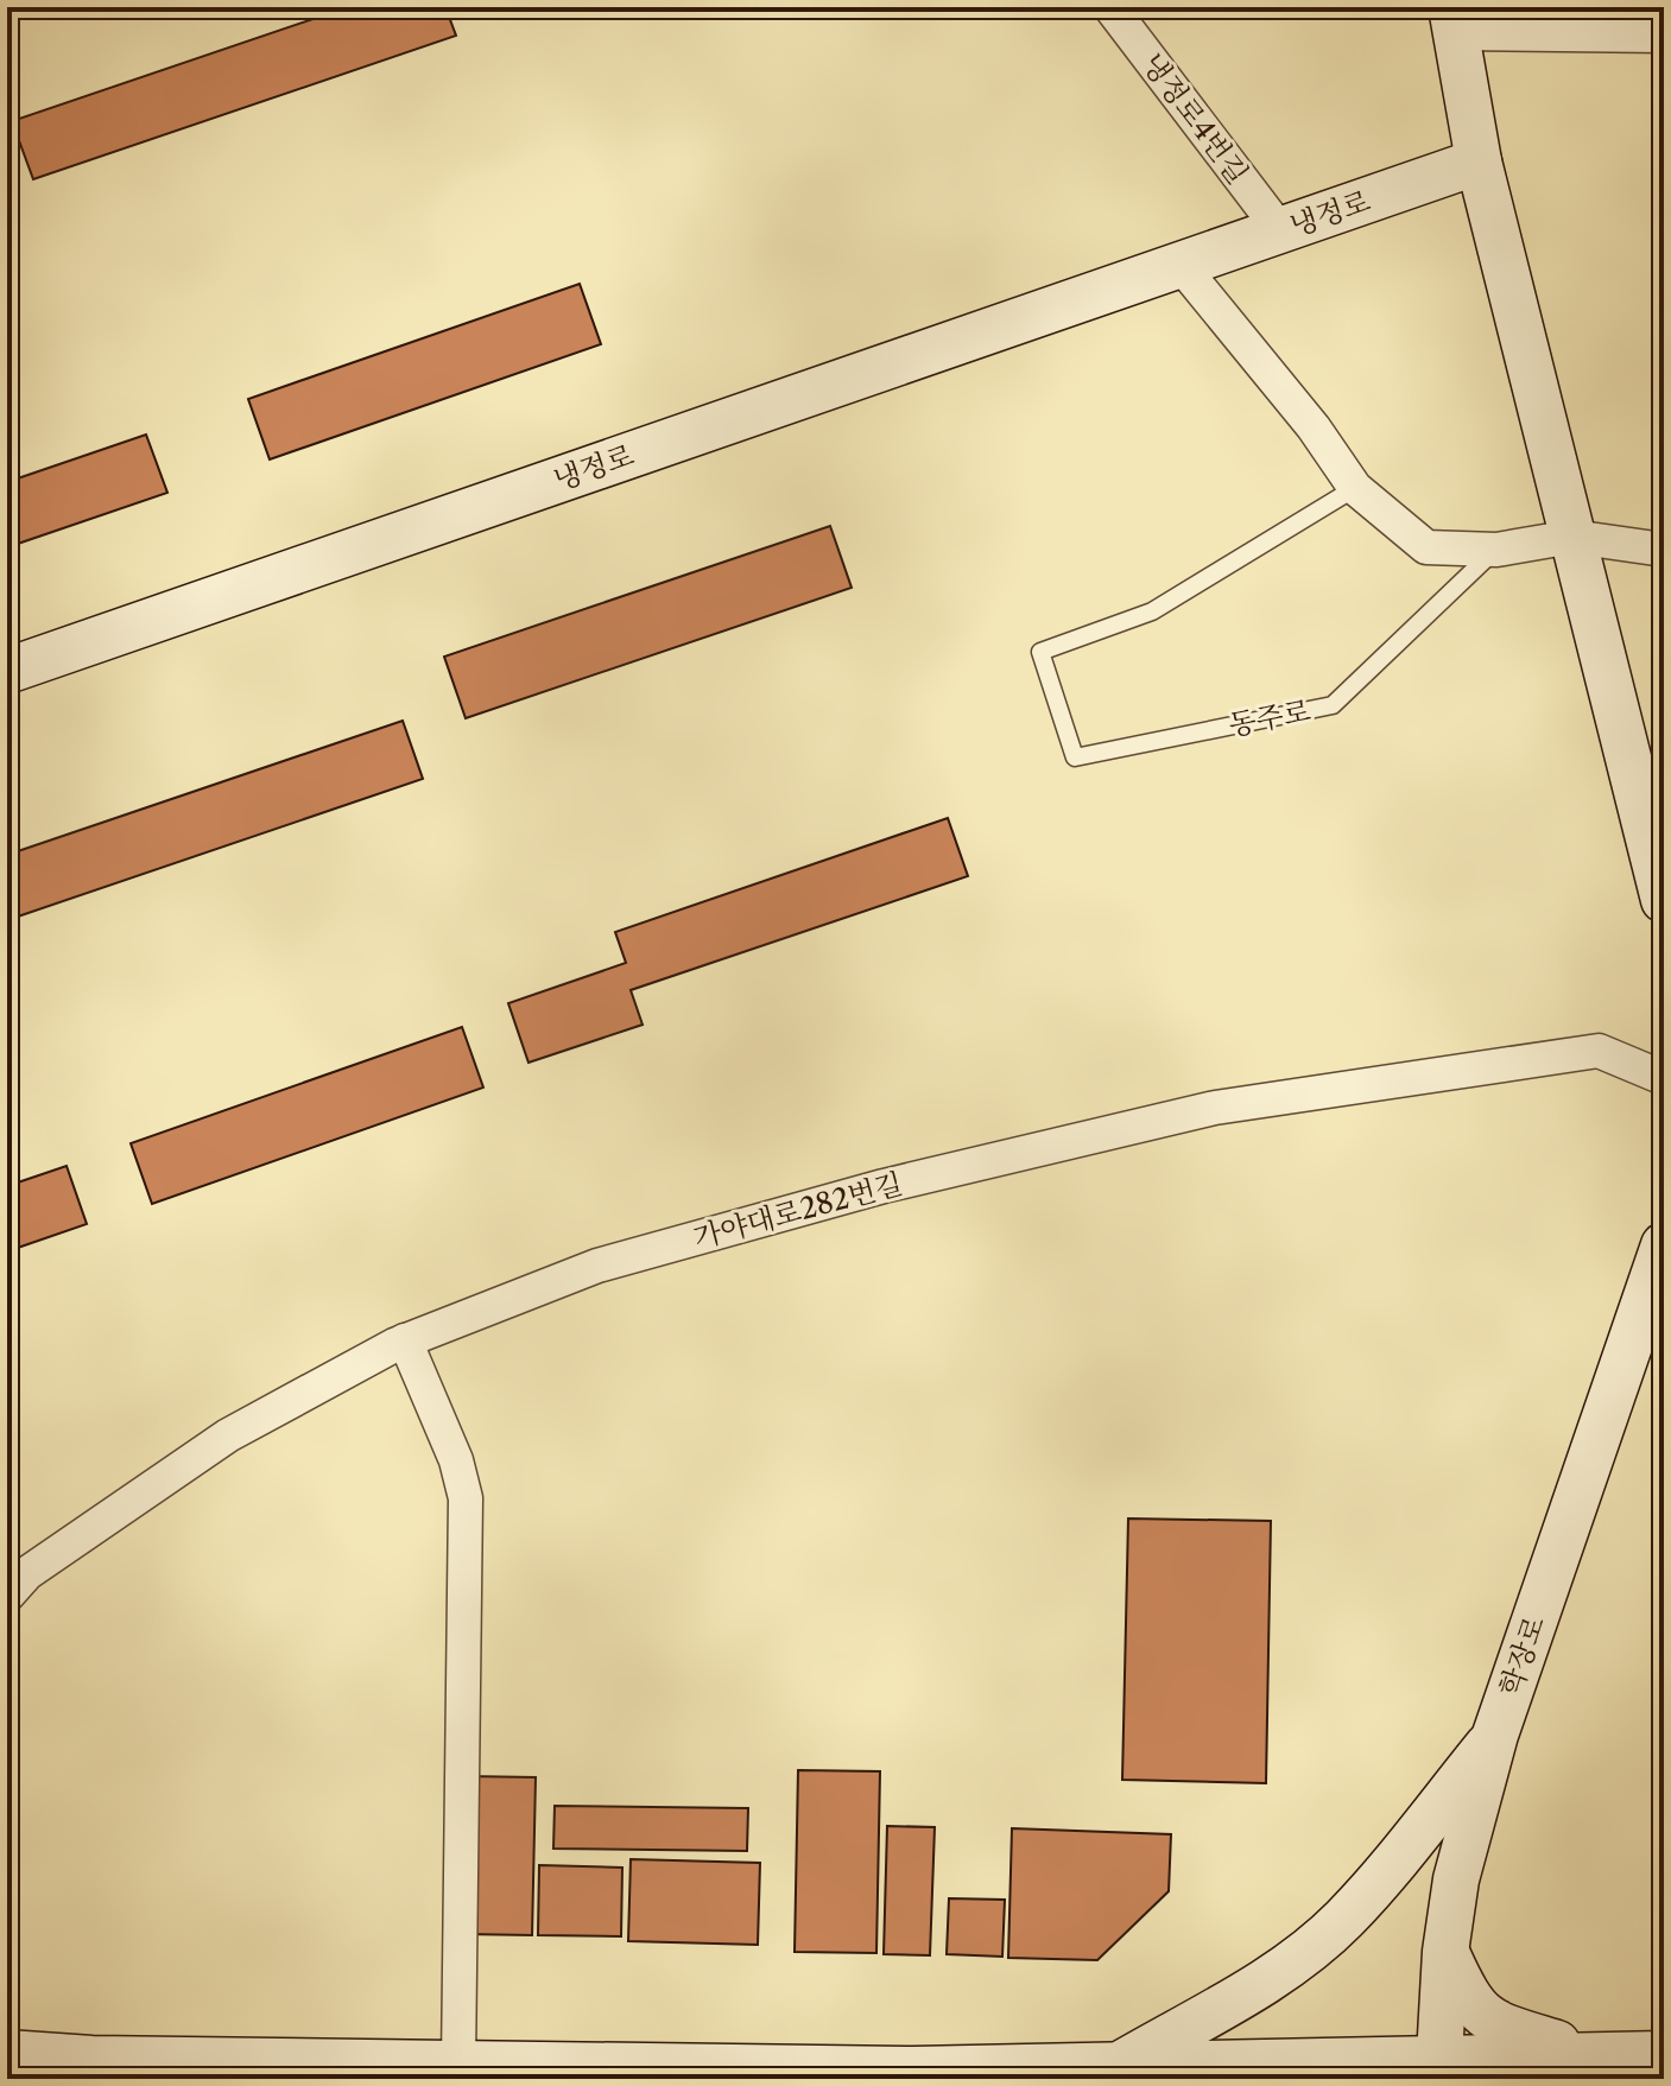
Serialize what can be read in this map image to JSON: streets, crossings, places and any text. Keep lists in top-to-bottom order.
{
  "streets": {
    "main road": ["냉정로", "학장로"],
    "street": ["냉정로4번길", "가야대로282번길"],
    "lane": ["동주로"]
  },
  "crossings": [
    ["냉정로4번길", "냉정로"]
  ]
}
